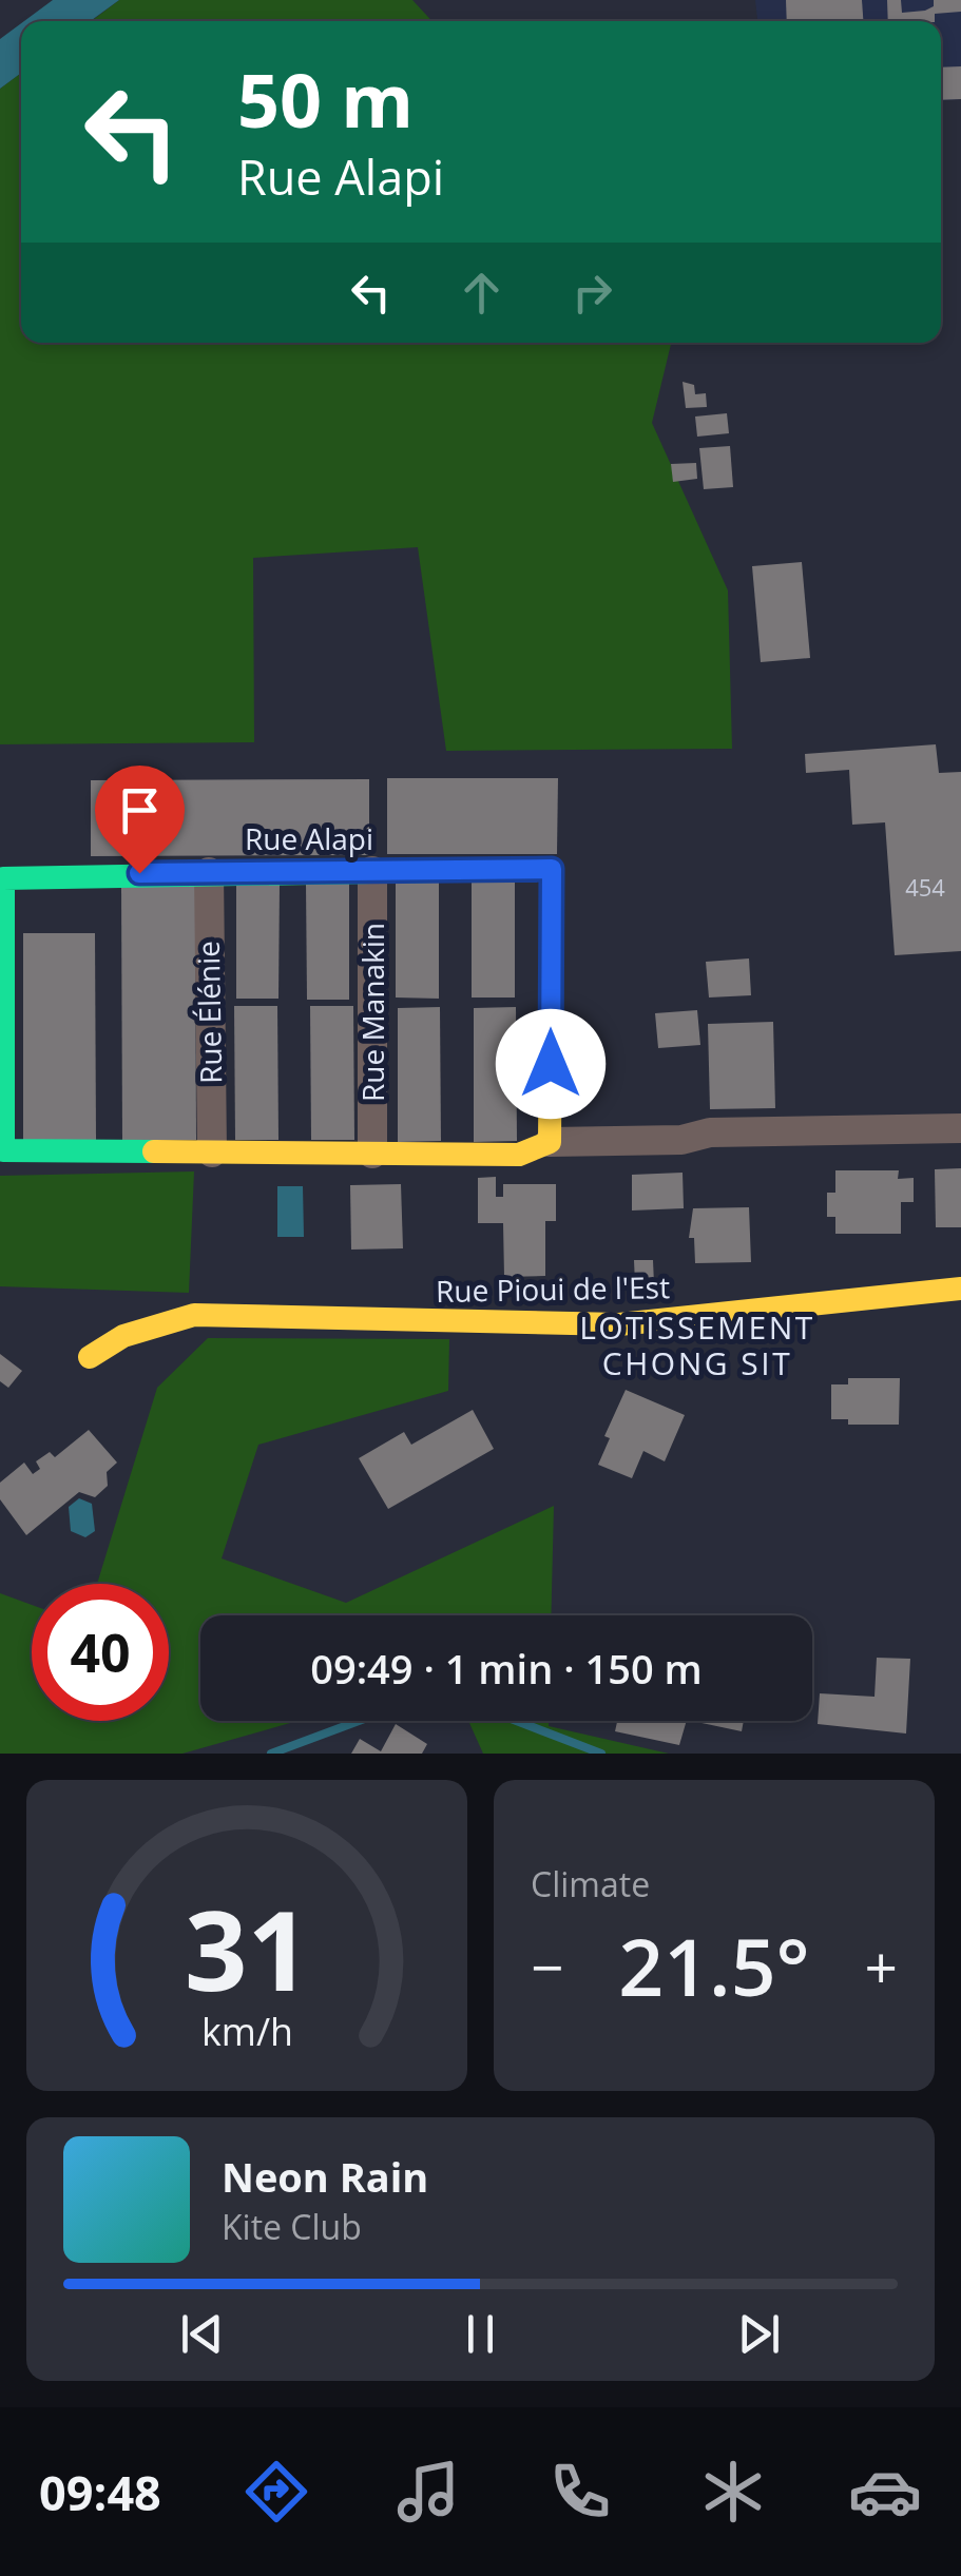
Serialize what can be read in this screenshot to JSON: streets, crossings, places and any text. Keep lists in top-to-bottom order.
{
  "streets": {
    "street": [
      "Rue Alapi",
      "Rue Élénie",
      "Rue Manakin",
      "Rue Pioui de l'Est"
    ]
  },
  "crossings": [
    ["Rue Alapi", "Rue Élénie"],
    ["Rue Alapi", "Rue Manakin"]
  ],
  "districts": ["LOTISSEMENT CHONG SIT"],
  "house_numbers": ["454"],
  "page": {
    "turn": ["50 m", "Rue Alapi"],
    "limit": "40",
    "trip": "09:49 · 1 min · 150 m",
    "tile": "Climate",
    "heat": ["−", "21.5°", "+"],
    "song": ["Neon Rain", "Kite Club"],
    "tabs": "09:48",
    "gauge": ["31", "km/h"]
  }
}
